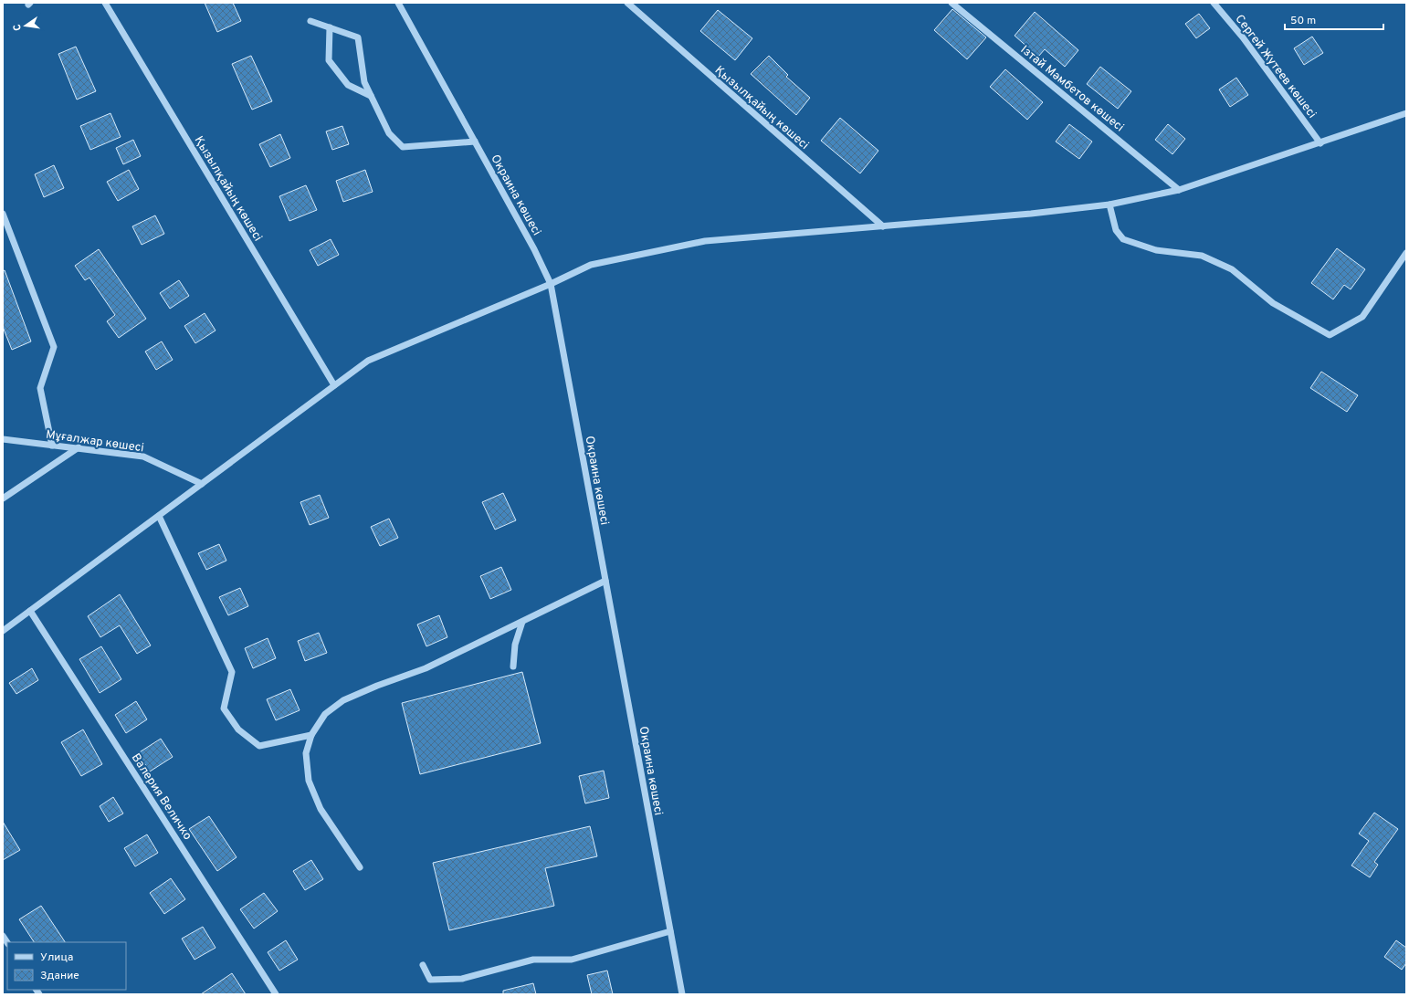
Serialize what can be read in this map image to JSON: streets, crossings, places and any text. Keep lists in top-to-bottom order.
{
  "streets": {
    "street": [
      "Сергей Жутеев көшесі",
      "Ізтай Мәмбетов көшесі",
      "Қызылқайың көшесі",
      "Окраина көшесі",
      "Мұғалжар көшесі",
      "Валерия Величко"
    ]
  },
  "legend": ["Улица", "Здание"],
  "scale_bar": "50 m",
  "north": "left"
}
